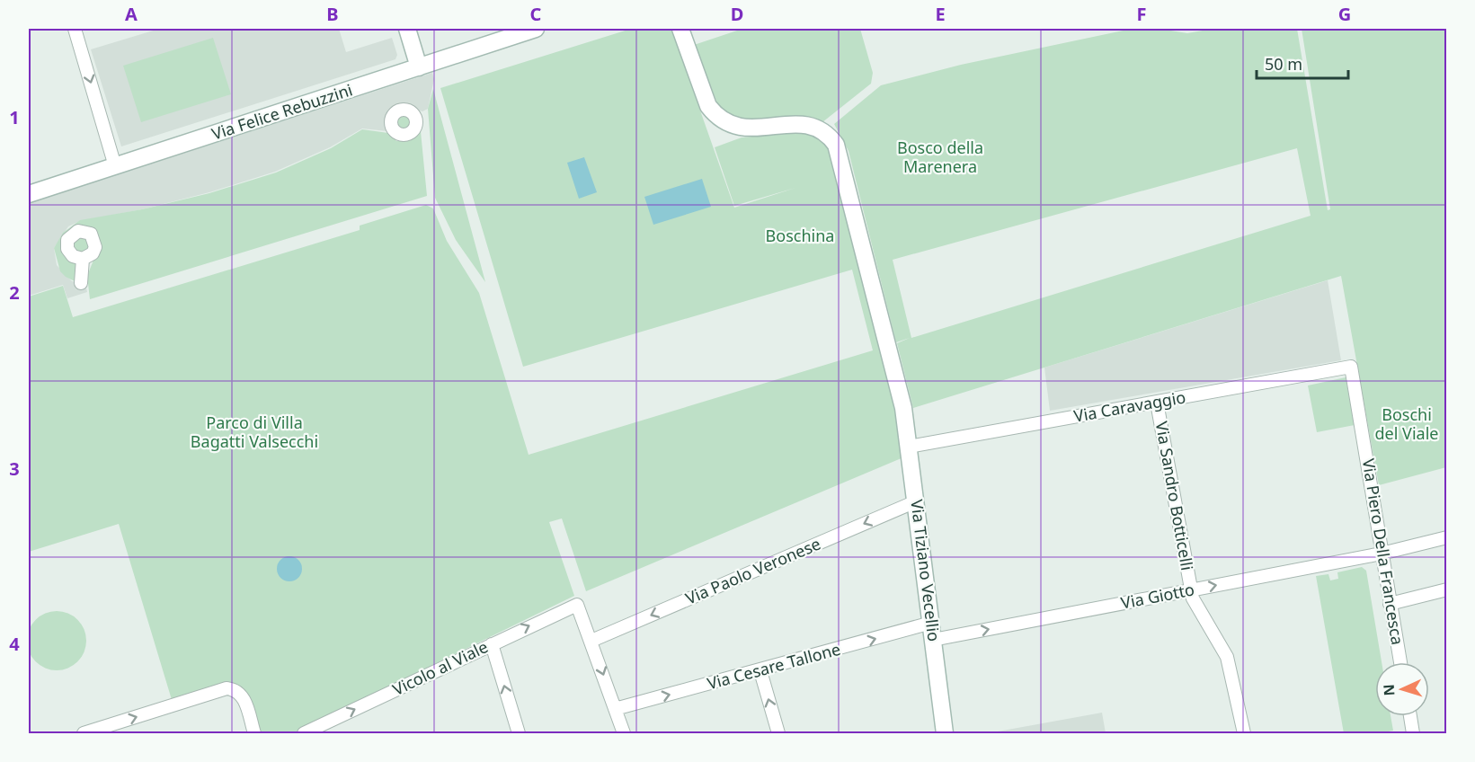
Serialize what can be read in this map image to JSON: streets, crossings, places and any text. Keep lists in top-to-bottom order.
{
  "streets": {
    "street": [
      "Via Felice Rebuzzini",
      "Via Caravaggio",
      "Via Sandro Botticelli",
      "Via Piero Della Francesca",
      "Via Tiziano Vecellio",
      "Via Paolo Veronese",
      "Via Giotto",
      "Via Cesare Tallone",
      "Vicolo al Viale"
    ]
  },
  "crossings": [
    ["Via Caravaggio", "Via Sandro Botticelli"],
    ["Via Caravaggio", "Via Piero Della Francesca"],
    ["Via Caravaggio", "Via Tiziano Vecellio"],
    ["Via Sandro Botticelli", "Via Giotto"],
    ["Via Piero Della Francesca", "Via Giotto"],
    ["Via Tiziano Vecellio", "Via Paolo Veronese"],
    ["Via Tiziano Vecellio", "Via Giotto"],
    ["Via Tiziano Vecellio", "Via Cesare Tallone"],
    ["Via Paolo Veronese", "Vicolo al Viale"]
  ],
  "one_way": [
    "Via Paolo Veronese",
    "Via Giotto",
    "Via Cesare Tallone",
    "Vicolo al Viale"
  ],
  "parks": [
    "Bosco della Marenera",
    "Boschina",
    "Boschi del Viale",
    "Parco di Villa Bagatti Valsecchi"
  ],
  "scale_bar": "50 m",
  "north": "left",
  "grid": {
    "columns": [
      "A",
      "B",
      "C",
      "D",
      "E",
      "F",
      "G"
    ],
    "rows": [
      "1",
      "2",
      "3",
      "4"
    ]
  }
}
